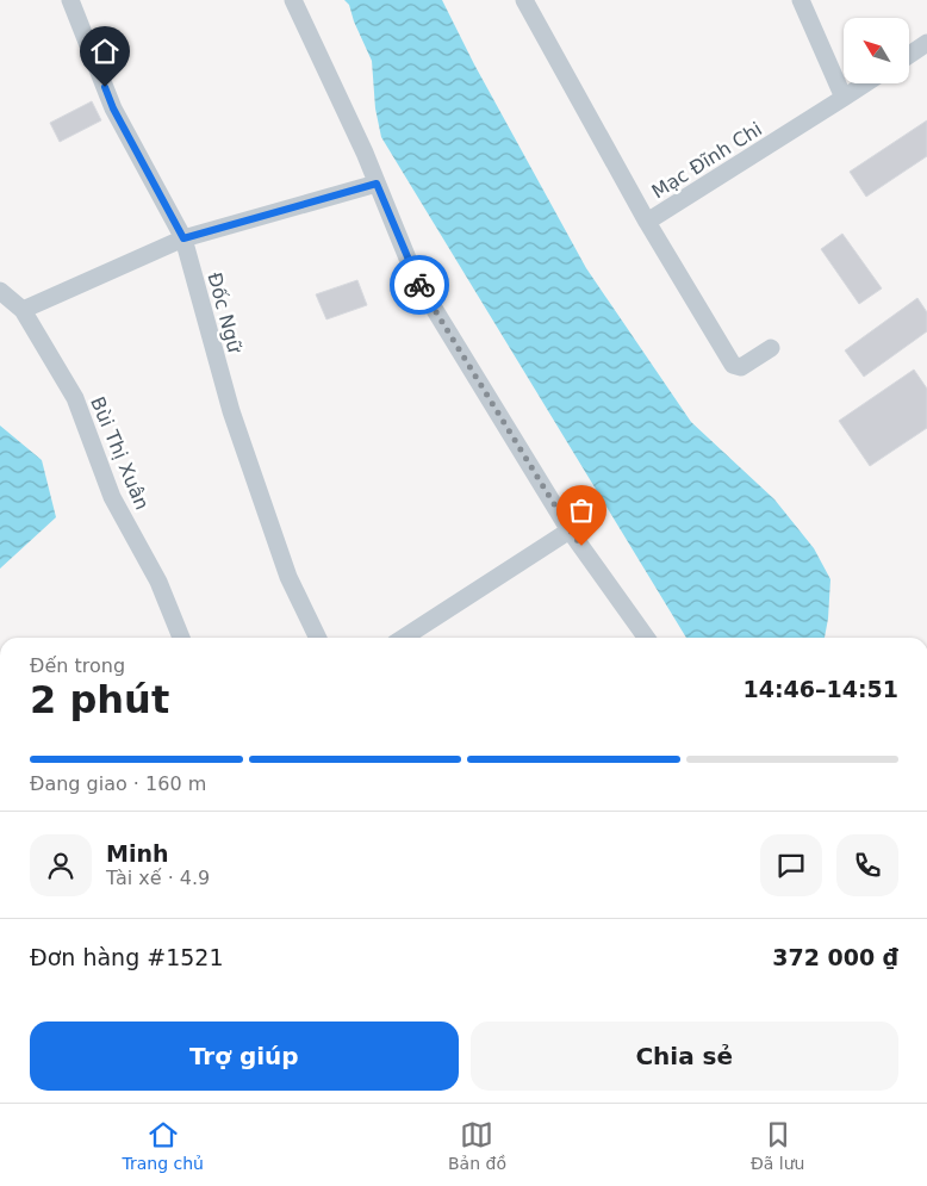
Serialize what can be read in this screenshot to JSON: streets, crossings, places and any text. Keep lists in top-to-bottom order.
{
  "streets": {
    "street": ["Mạc Đĩnh Chi", "Đốc Ngữ", "Bùi Thị Xuân"]
  },
  "north": "top left",
  "page": {
    "heading": ["2 phút", "Đến trong", "14:46–14:51"],
    "panel": [
      "Minh",
      "Tài xế · 4.9",
      "Đơn hàng #1521",
      "372 000 ₫"
    ],
    "bar": "Đang giao · 160 m",
    "buttons": ["Trợ giúp", "Chia sẻ"],
    "tabs": ["Trang chủ", "Bản đồ", "Đã lưu"]
  }
}
